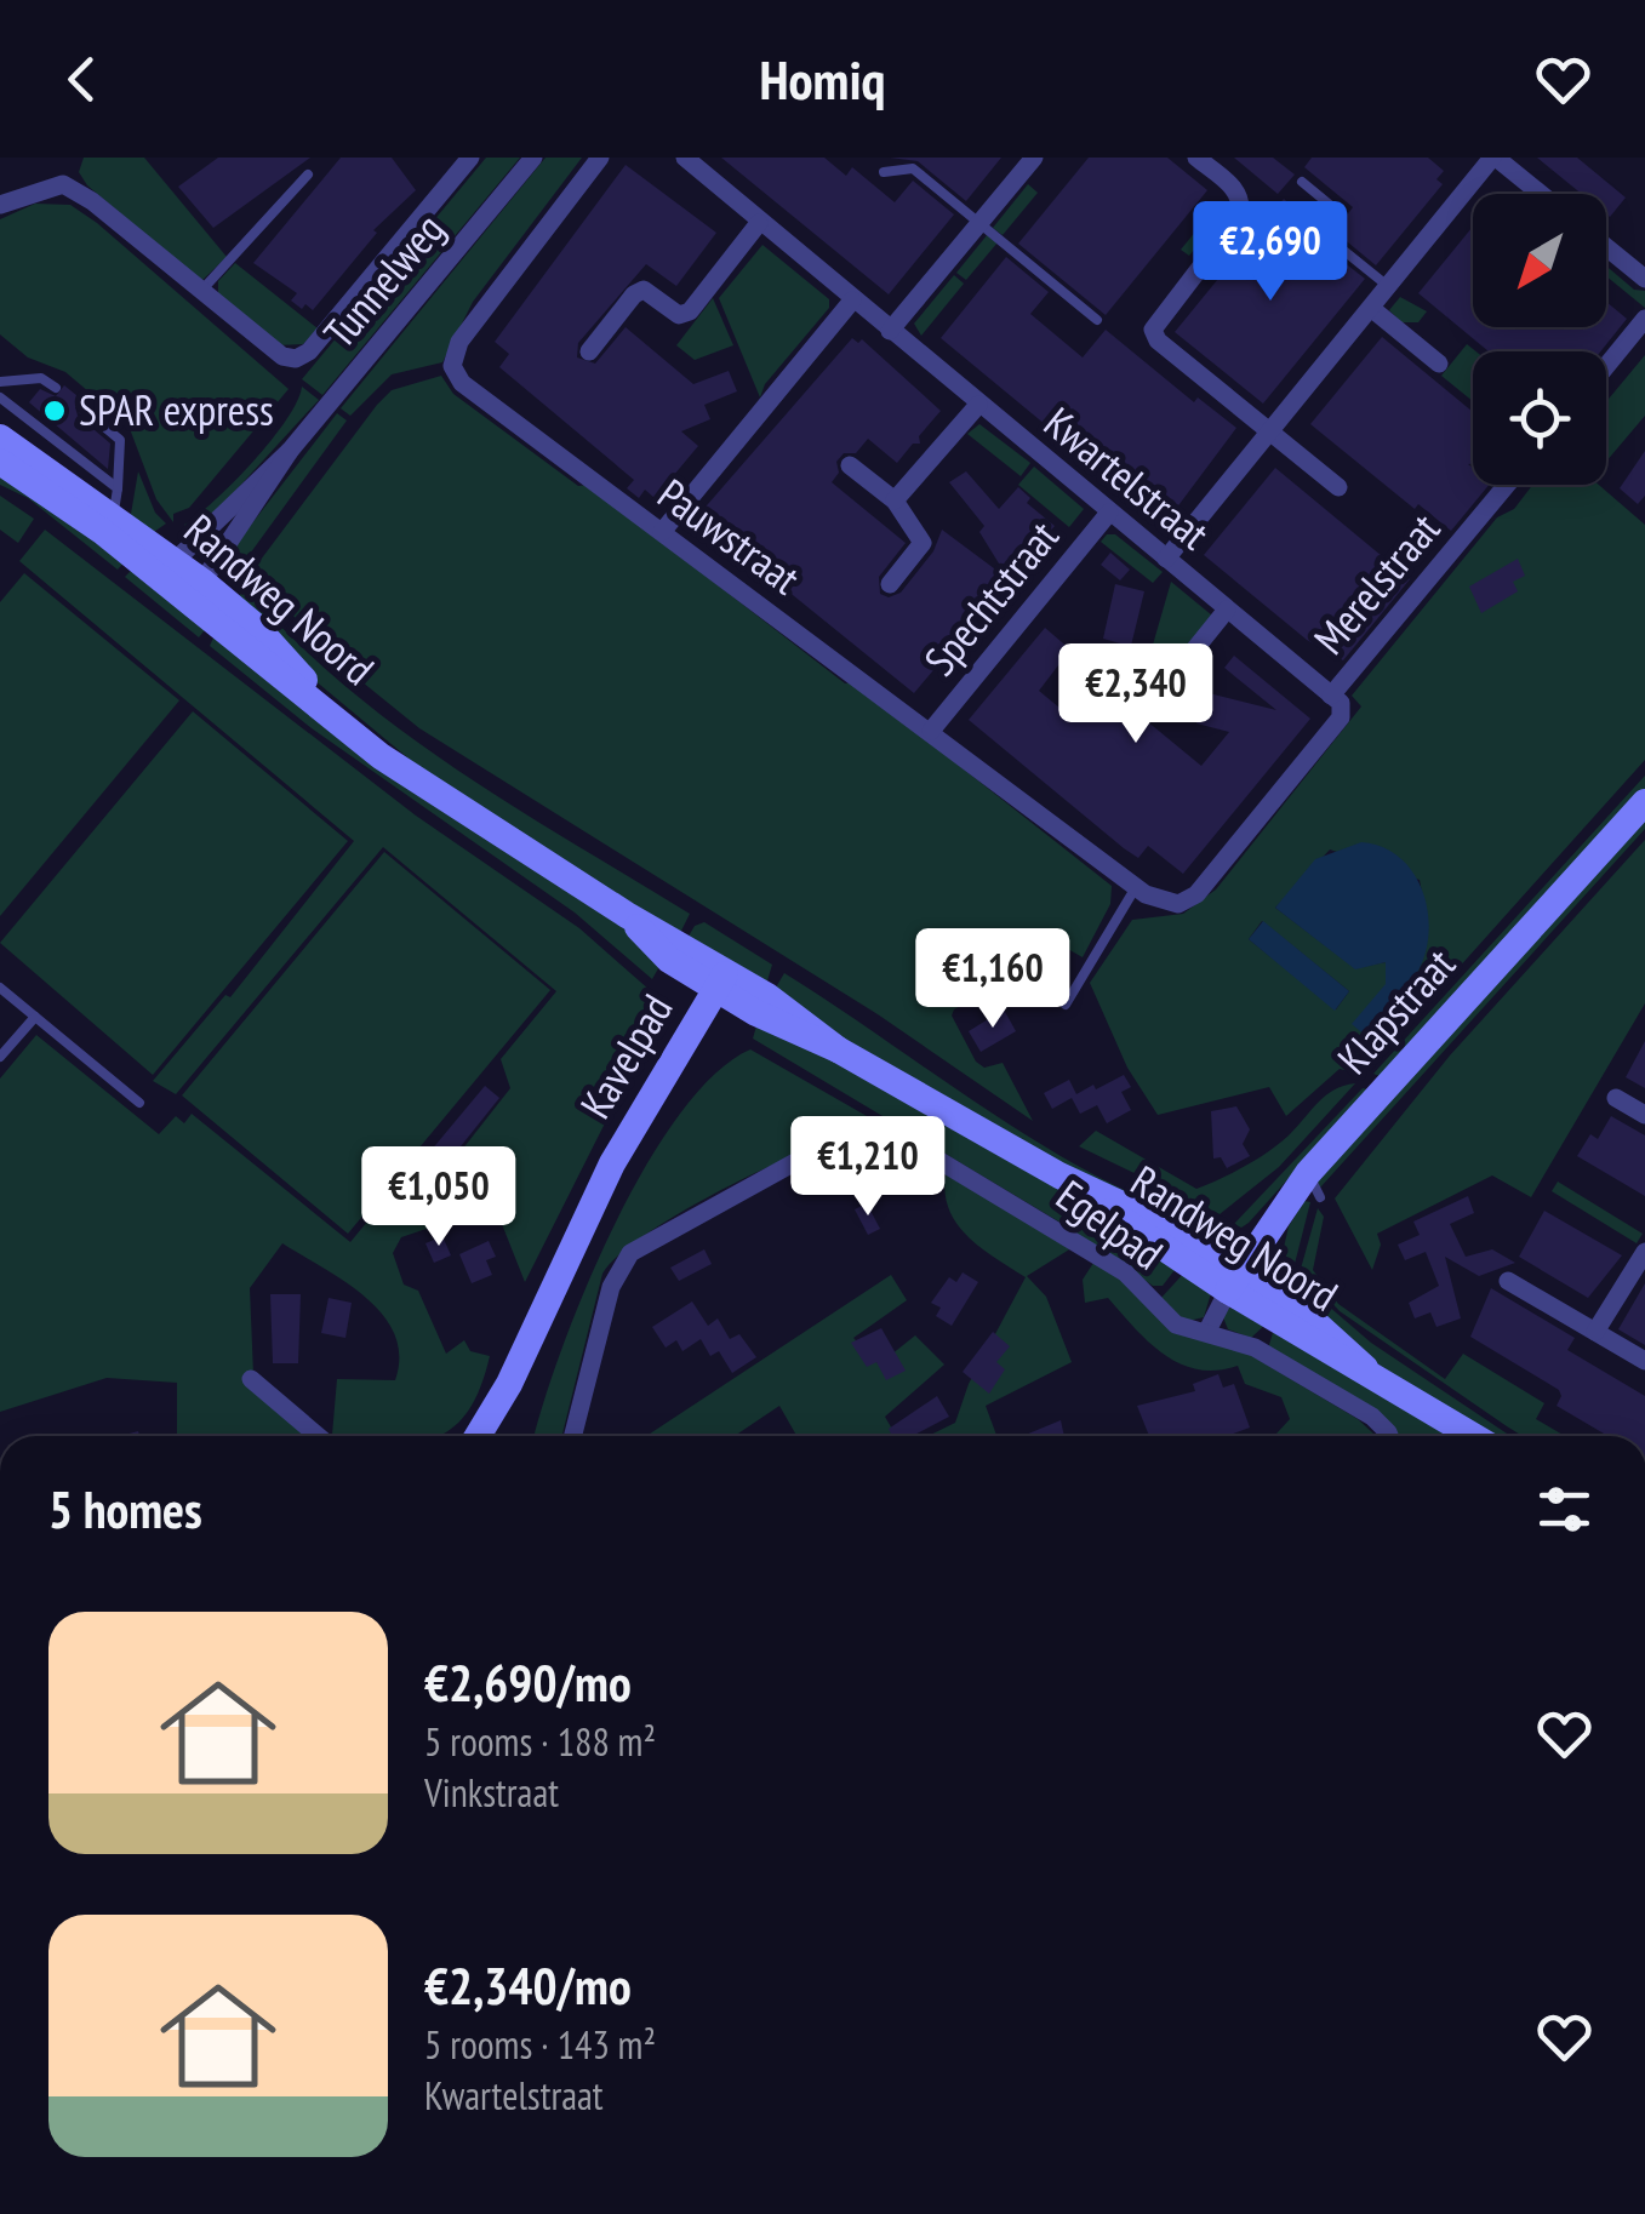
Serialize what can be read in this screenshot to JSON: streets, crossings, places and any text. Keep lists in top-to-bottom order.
{
  "streets": {
    "main road": ["Randweg Noord", "Klapstraat", "Kavelpad"],
    "street": [
      "Tunnelweg",
      "Kwartelstraat",
      "Pauwstraat",
      "Merelstraat",
      "Spechtstraat",
      "Egelpad"
    ]
  },
  "crossings": [
    ["Tunnelweg", "Randweg Noord"],
    ["Kwartelstraat", "Pauwstraat"],
    ["Kwartelstraat", "Merelstraat"],
    ["Kwartelstraat", "Spechtstraat"],
    ["Pauwstraat", "Merelstraat"],
    ["Pauwstraat", "Spechtstraat"],
    ["Randweg Noord", "Klapstraat"],
    ["Randweg Noord", "Kavelpad"]
  ],
  "places": ["SPAR express"],
  "north": "bottom left",
  "page": {
    "header": "Homiq",
    "price": [
      "€2,690",
      "€2,340",
      "€1,160",
      "€1,210",
      "€1,050"
    ],
    "heading": "5 homes",
    "list": [
      {
        "name": "€2,690/mo",
        "note": "5 rooms · 188 m² · Vinkstraat"
      },
      {
        "name": "€2,340/mo",
        "note": "5 rooms · 143 m² · Kwartelstraat"
      }
    ]
  }
}
